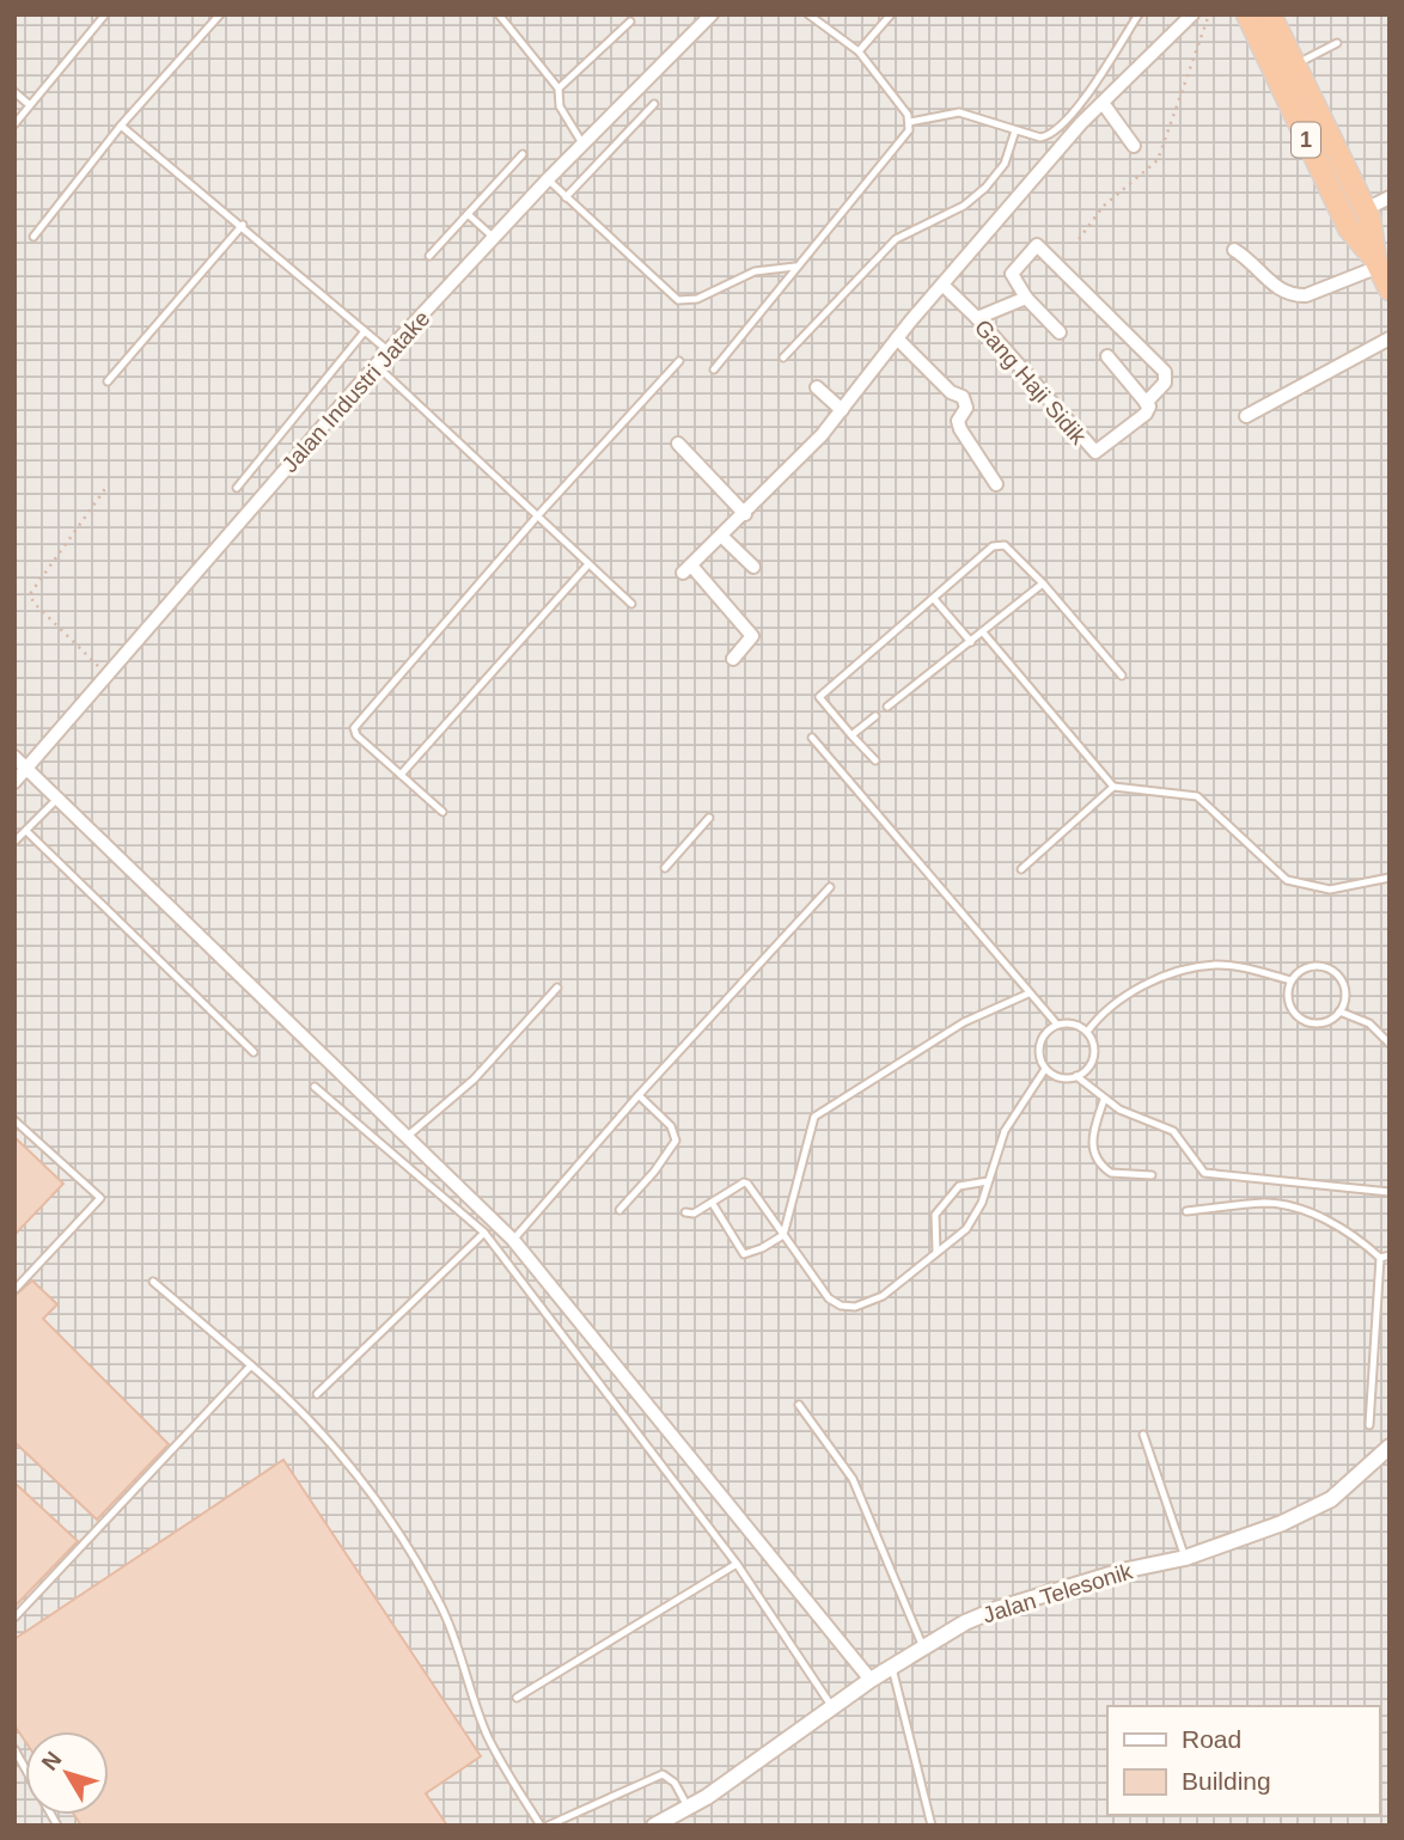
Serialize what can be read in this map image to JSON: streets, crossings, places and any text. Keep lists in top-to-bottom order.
{
  "streets": {
    "highway": ["1"],
    "street": ["Gang Haji Sidik", "Jalan Industri Jatake", "Jalan Telesonik"]
  },
  "legend": ["Road", "Building"],
  "north": "top left"
}
